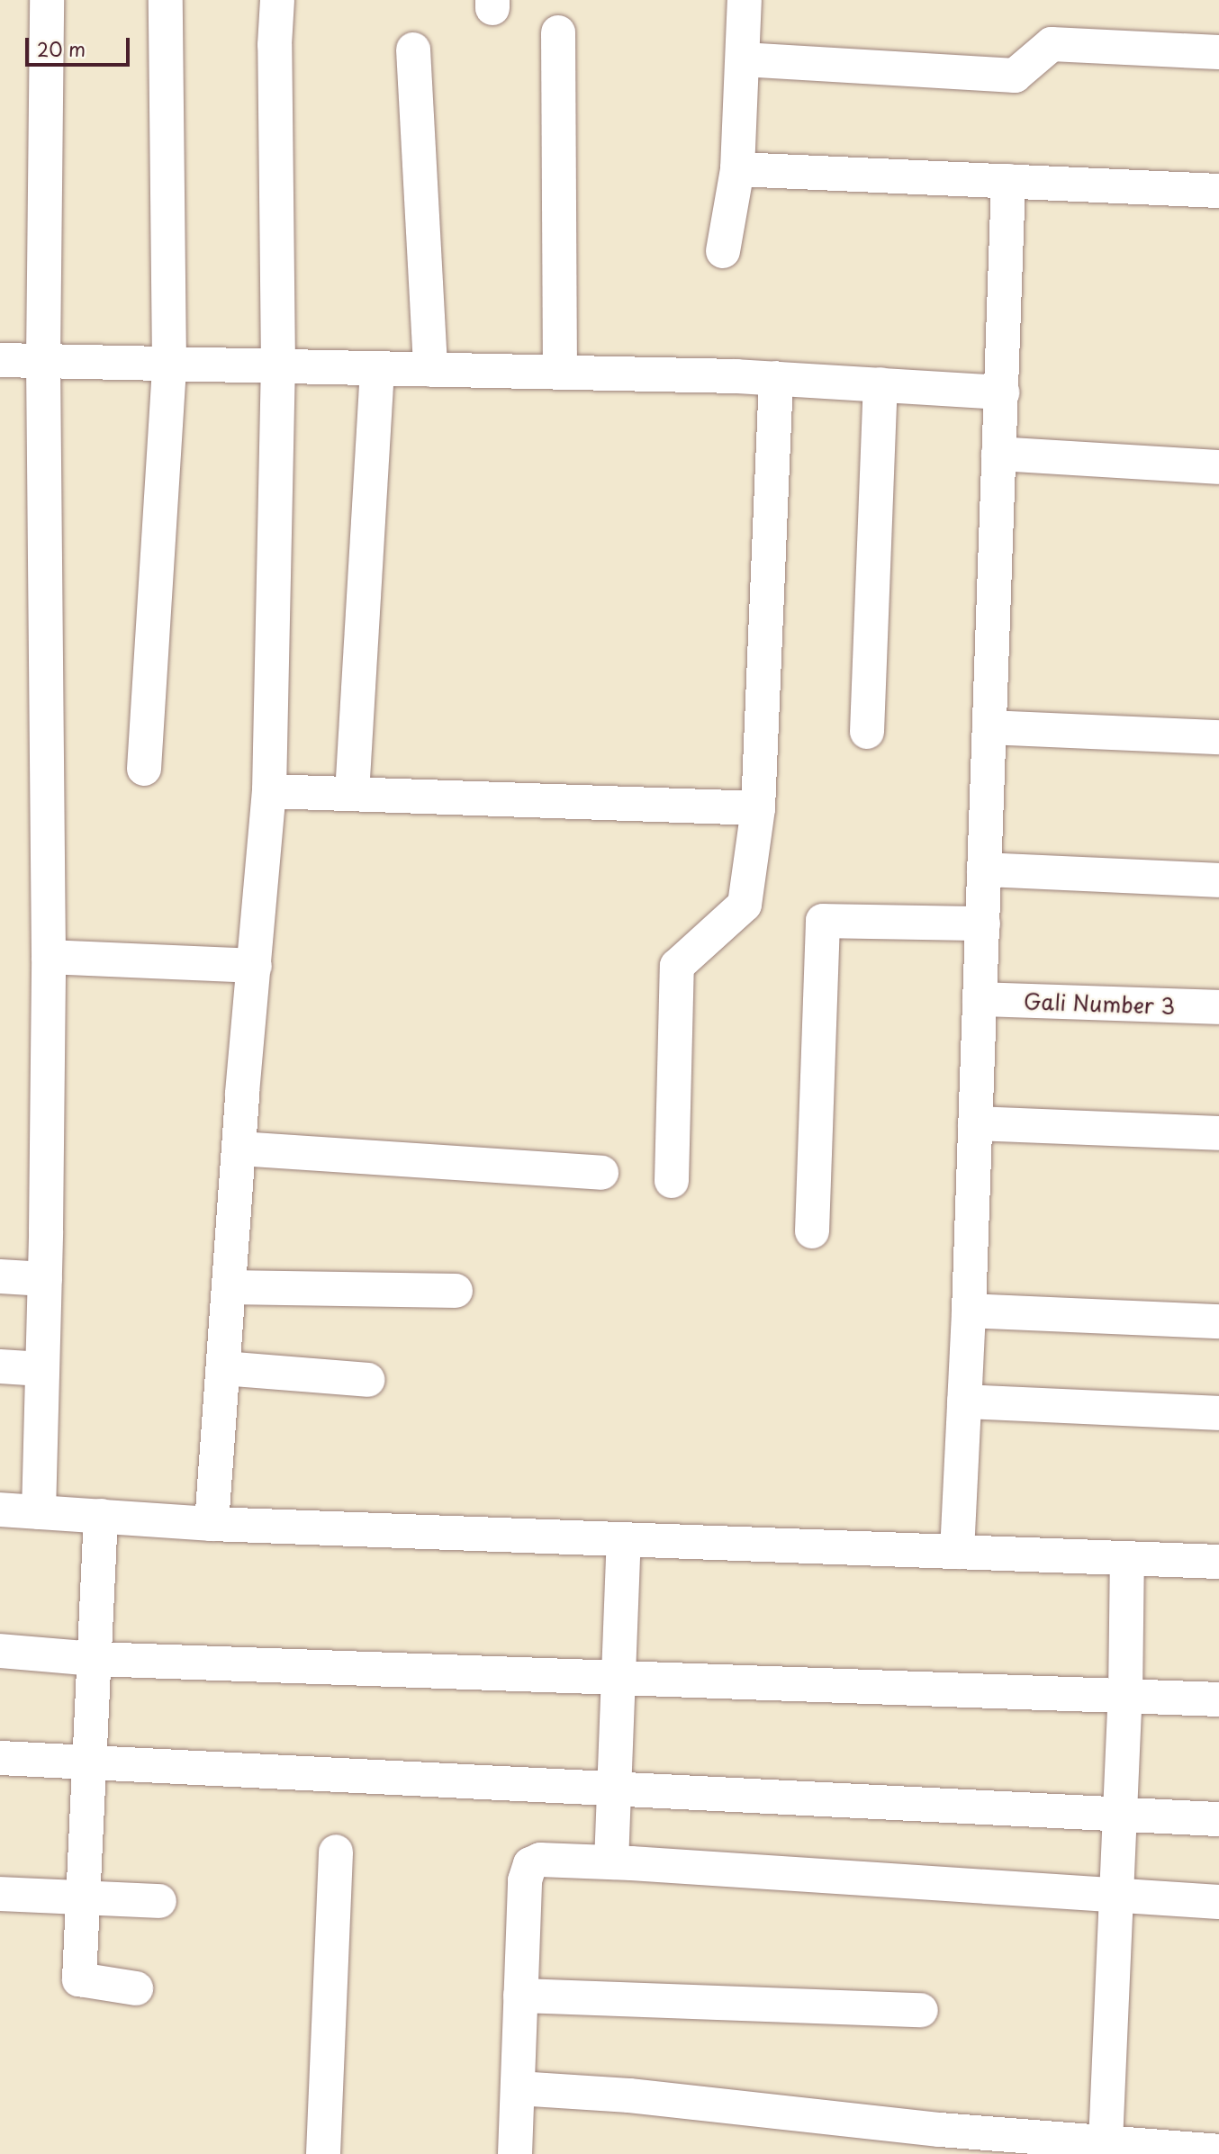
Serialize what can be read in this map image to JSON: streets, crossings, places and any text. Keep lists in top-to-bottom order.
{
  "streets": {
    "street": ["Gali Number 3"]
  },
  "scale_bar": "20 m"
}
